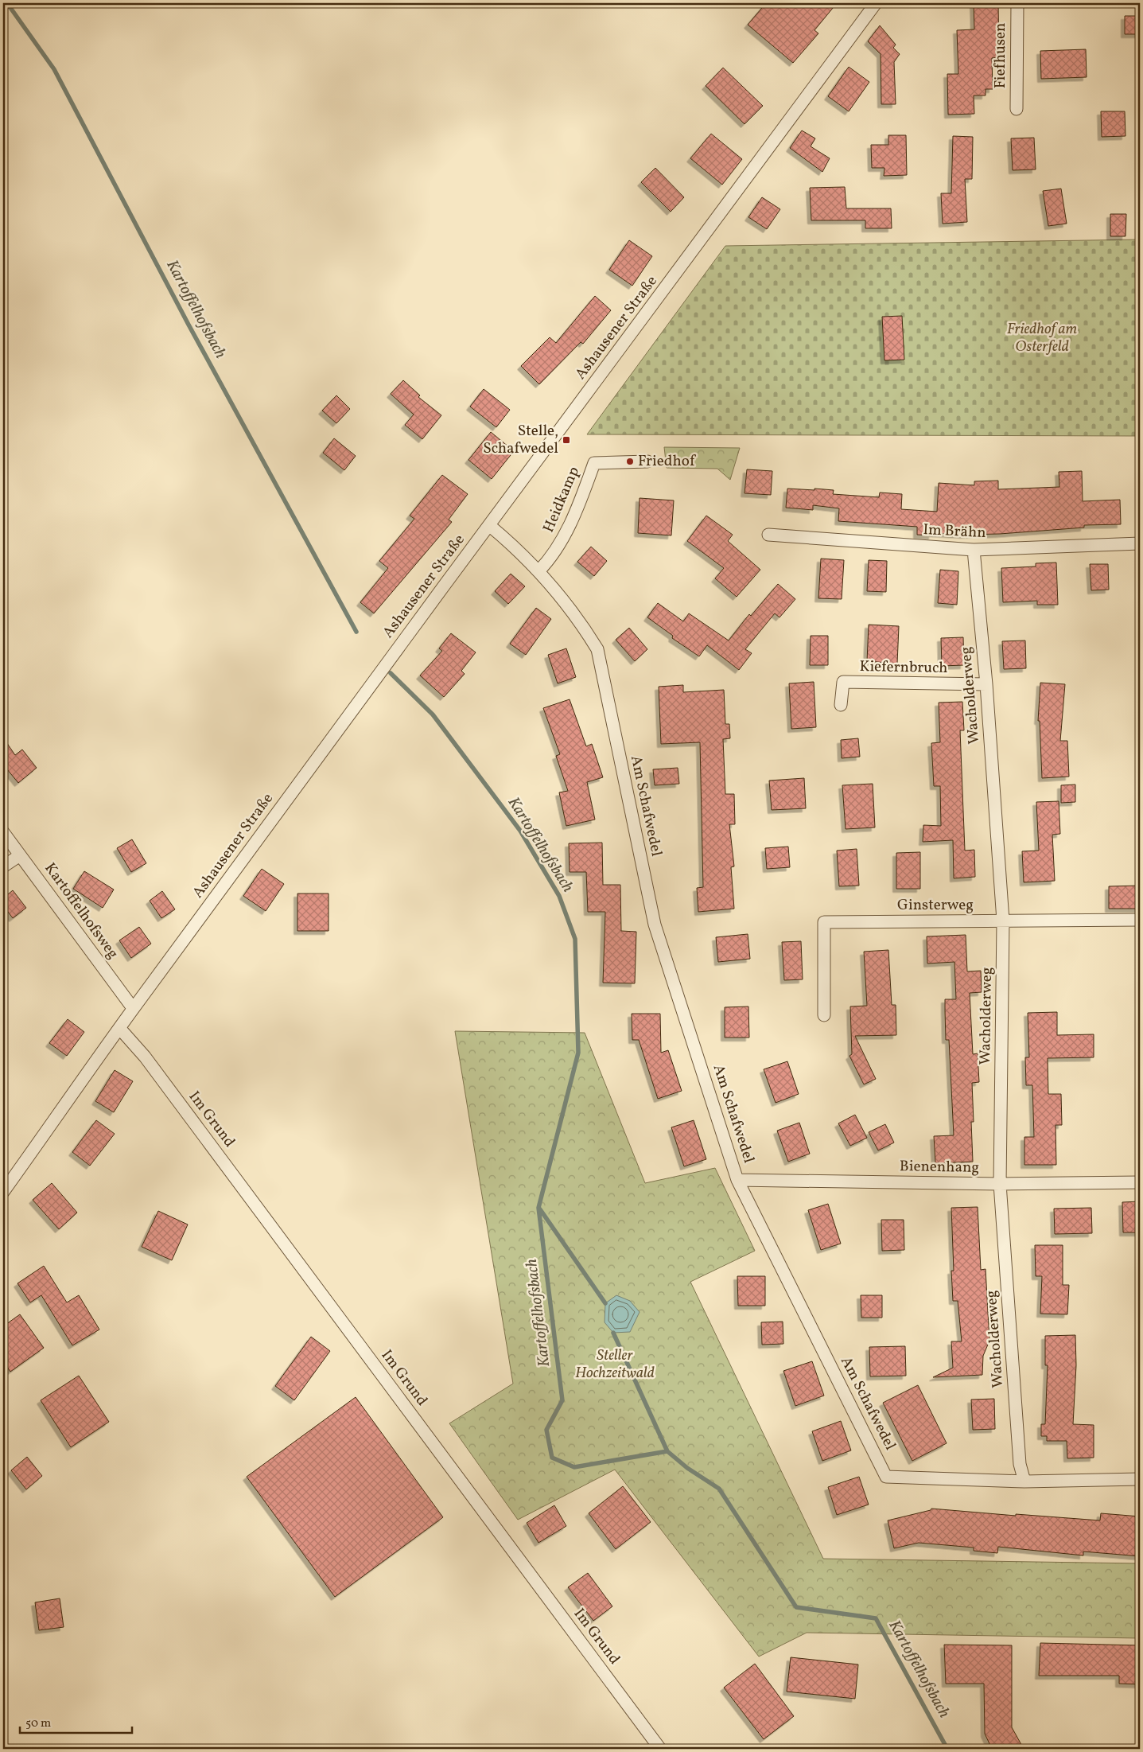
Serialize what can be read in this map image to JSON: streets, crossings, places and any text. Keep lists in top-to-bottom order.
{
  "streets": {
    "street": [
      "Fiefhusen",
      "Ashausener Straße",
      "Heidkamp",
      "Im Brähn",
      "Kiefernbruch",
      "Wacholderweg",
      "Am Schafwedel",
      "Ginsterweg",
      "Kartoffelhofsweg",
      "Im Grund",
      "Bienenhang"
    ]
  },
  "crossings": [
    ["Ashausener Straße", "Am Schafwedel"],
    ["Ashausener Straße", "Kartoffelhofsweg"],
    ["Ashausener Straße", "Im Grund"],
    ["Heidkamp", "Am Schafwedel"],
    ["Im Brähn", "Wacholderweg"],
    ["Kiefernbruch", "Wacholderweg"],
    ["Wacholderweg", "Am Schafwedel"],
    ["Wacholderweg", "Ginsterweg"],
    ["Wacholderweg", "Bienenhang"],
    ["Am Schafwedel", "Bienenhang"]
  ],
  "water": ["Kartoffelhofsbach"],
  "parks": ["Friedhof am Osterfeld", "Steller Hochzeitwald"],
  "places": {
    "transit": ["Stelle, Schafwedel"],
    "other": ["Friedhof"]
  },
  "scale_bar": "50 m"
}
